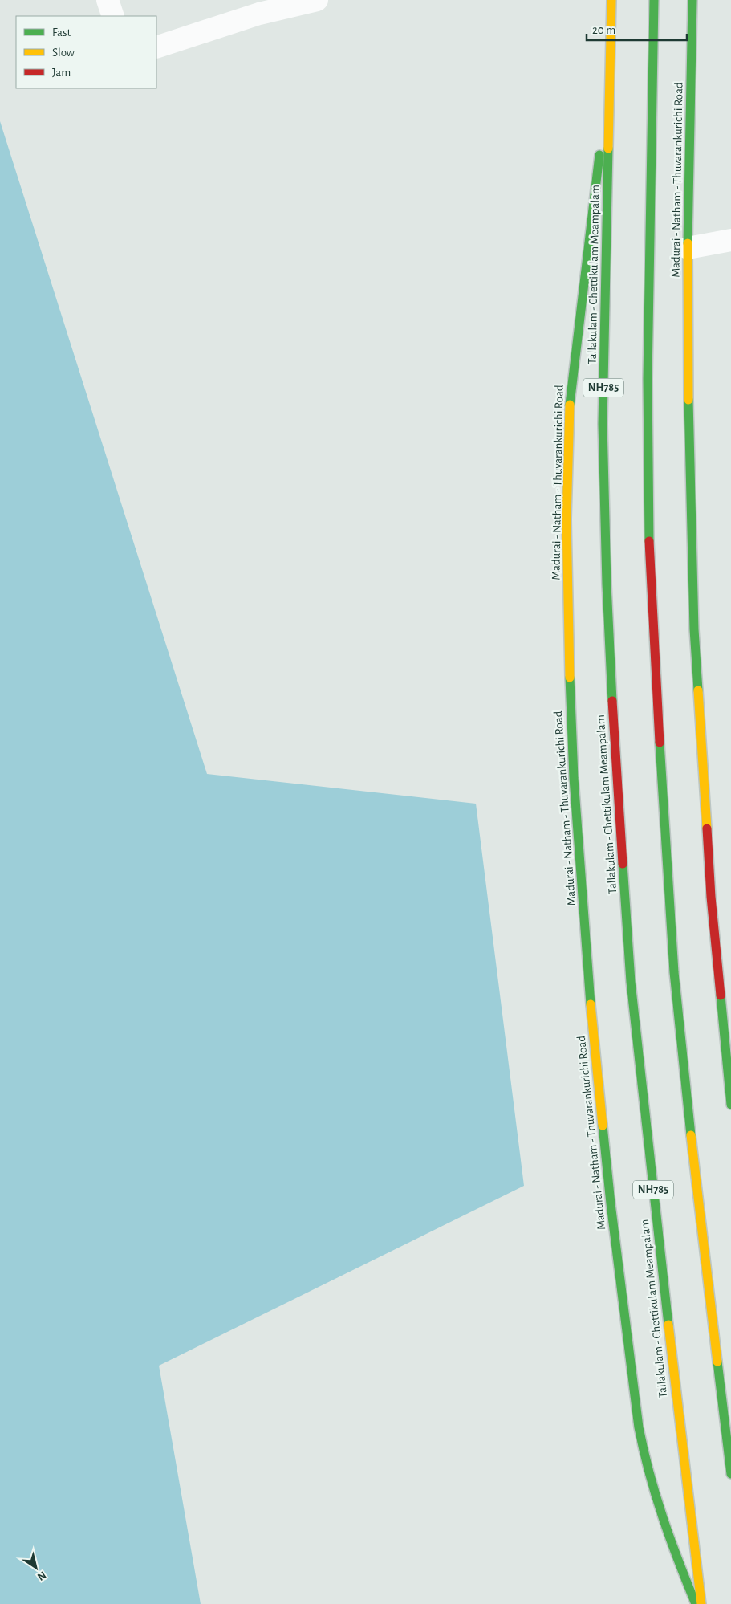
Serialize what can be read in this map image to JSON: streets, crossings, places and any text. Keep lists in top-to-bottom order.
{
  "streets": {
    "main road": ["Madurai - Natham - Thuvarankurichi Road", "Tallakulam - Chettikulam Meampalam", "NH785"]
  },
  "legend": ["Fast", "Slow", "Jam"],
  "scale_bar": "20 m",
  "north": "bottom right"
}
